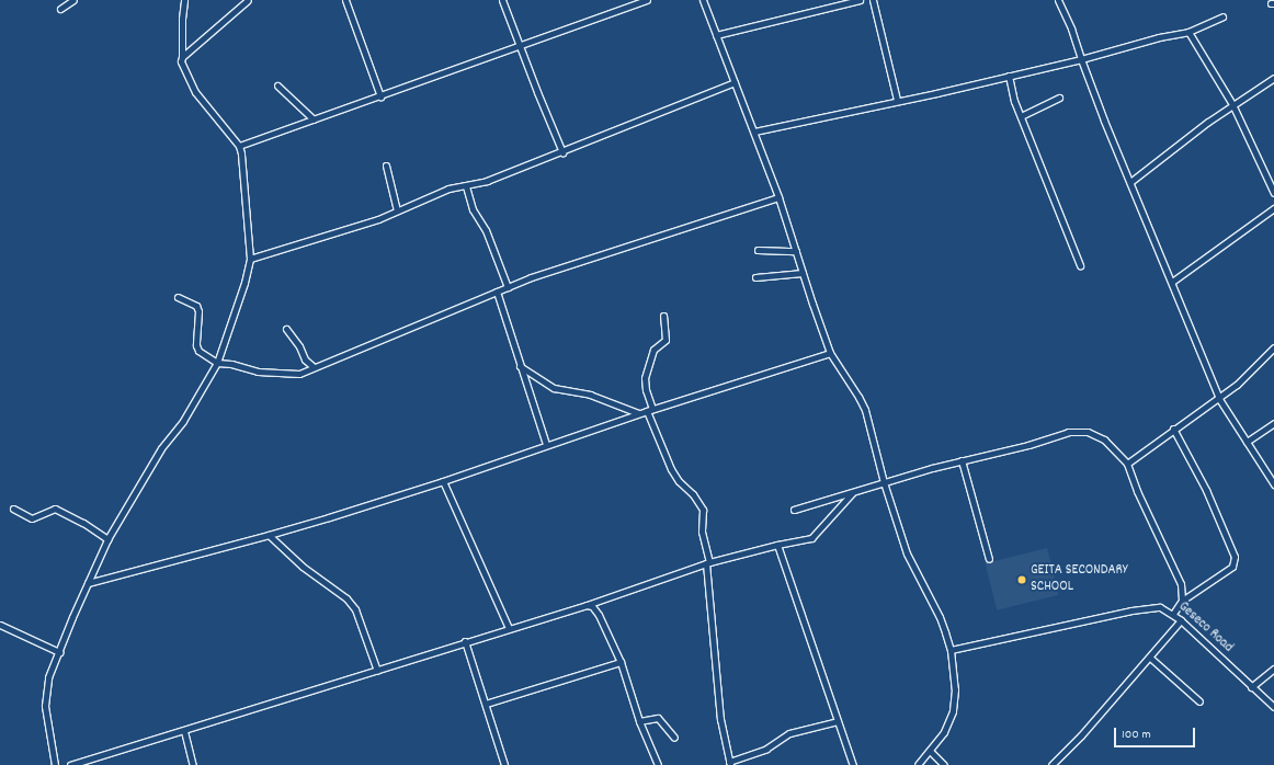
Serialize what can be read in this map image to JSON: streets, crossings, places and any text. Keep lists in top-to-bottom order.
{
  "streets": {
    "street": ["Geseco Road"]
  },
  "places": ["GEITA SECONDARY SCHOOL"],
  "scale_bar": "100 m"
}
